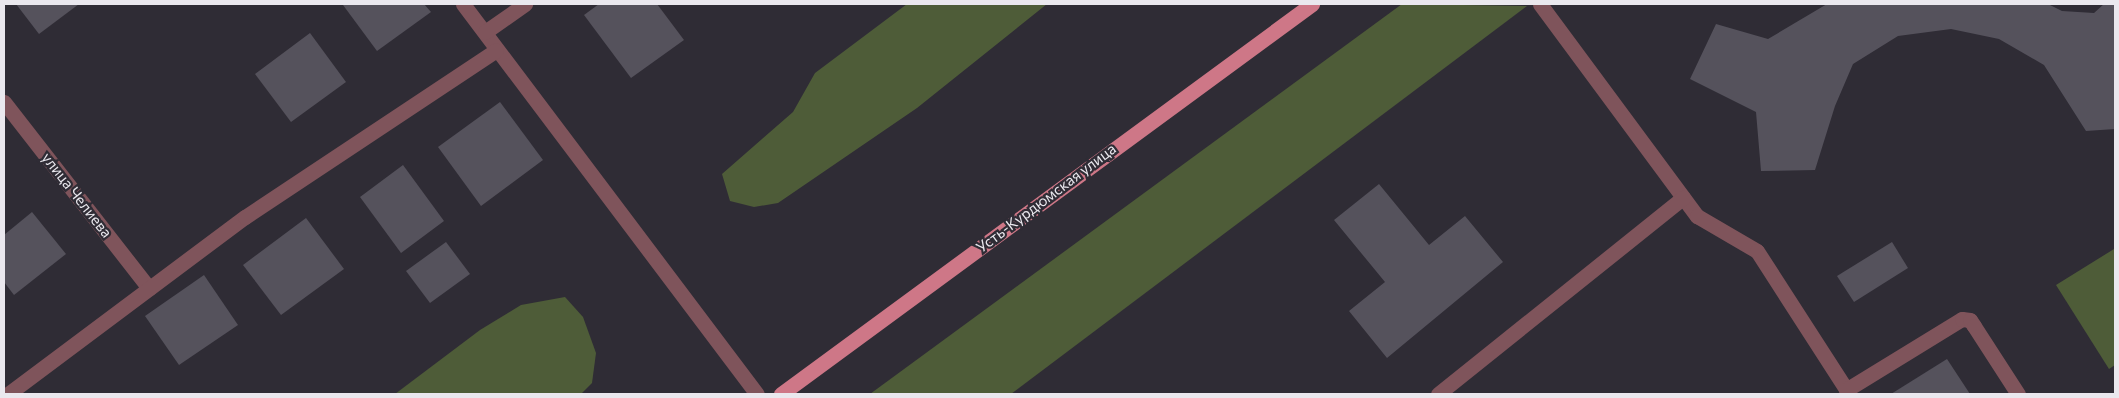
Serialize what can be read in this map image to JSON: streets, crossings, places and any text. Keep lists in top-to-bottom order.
{
  "streets": {
    "main road": ["Усть-Курдюмская улица"],
    "street": ["улица Челиева"]
  }
}
